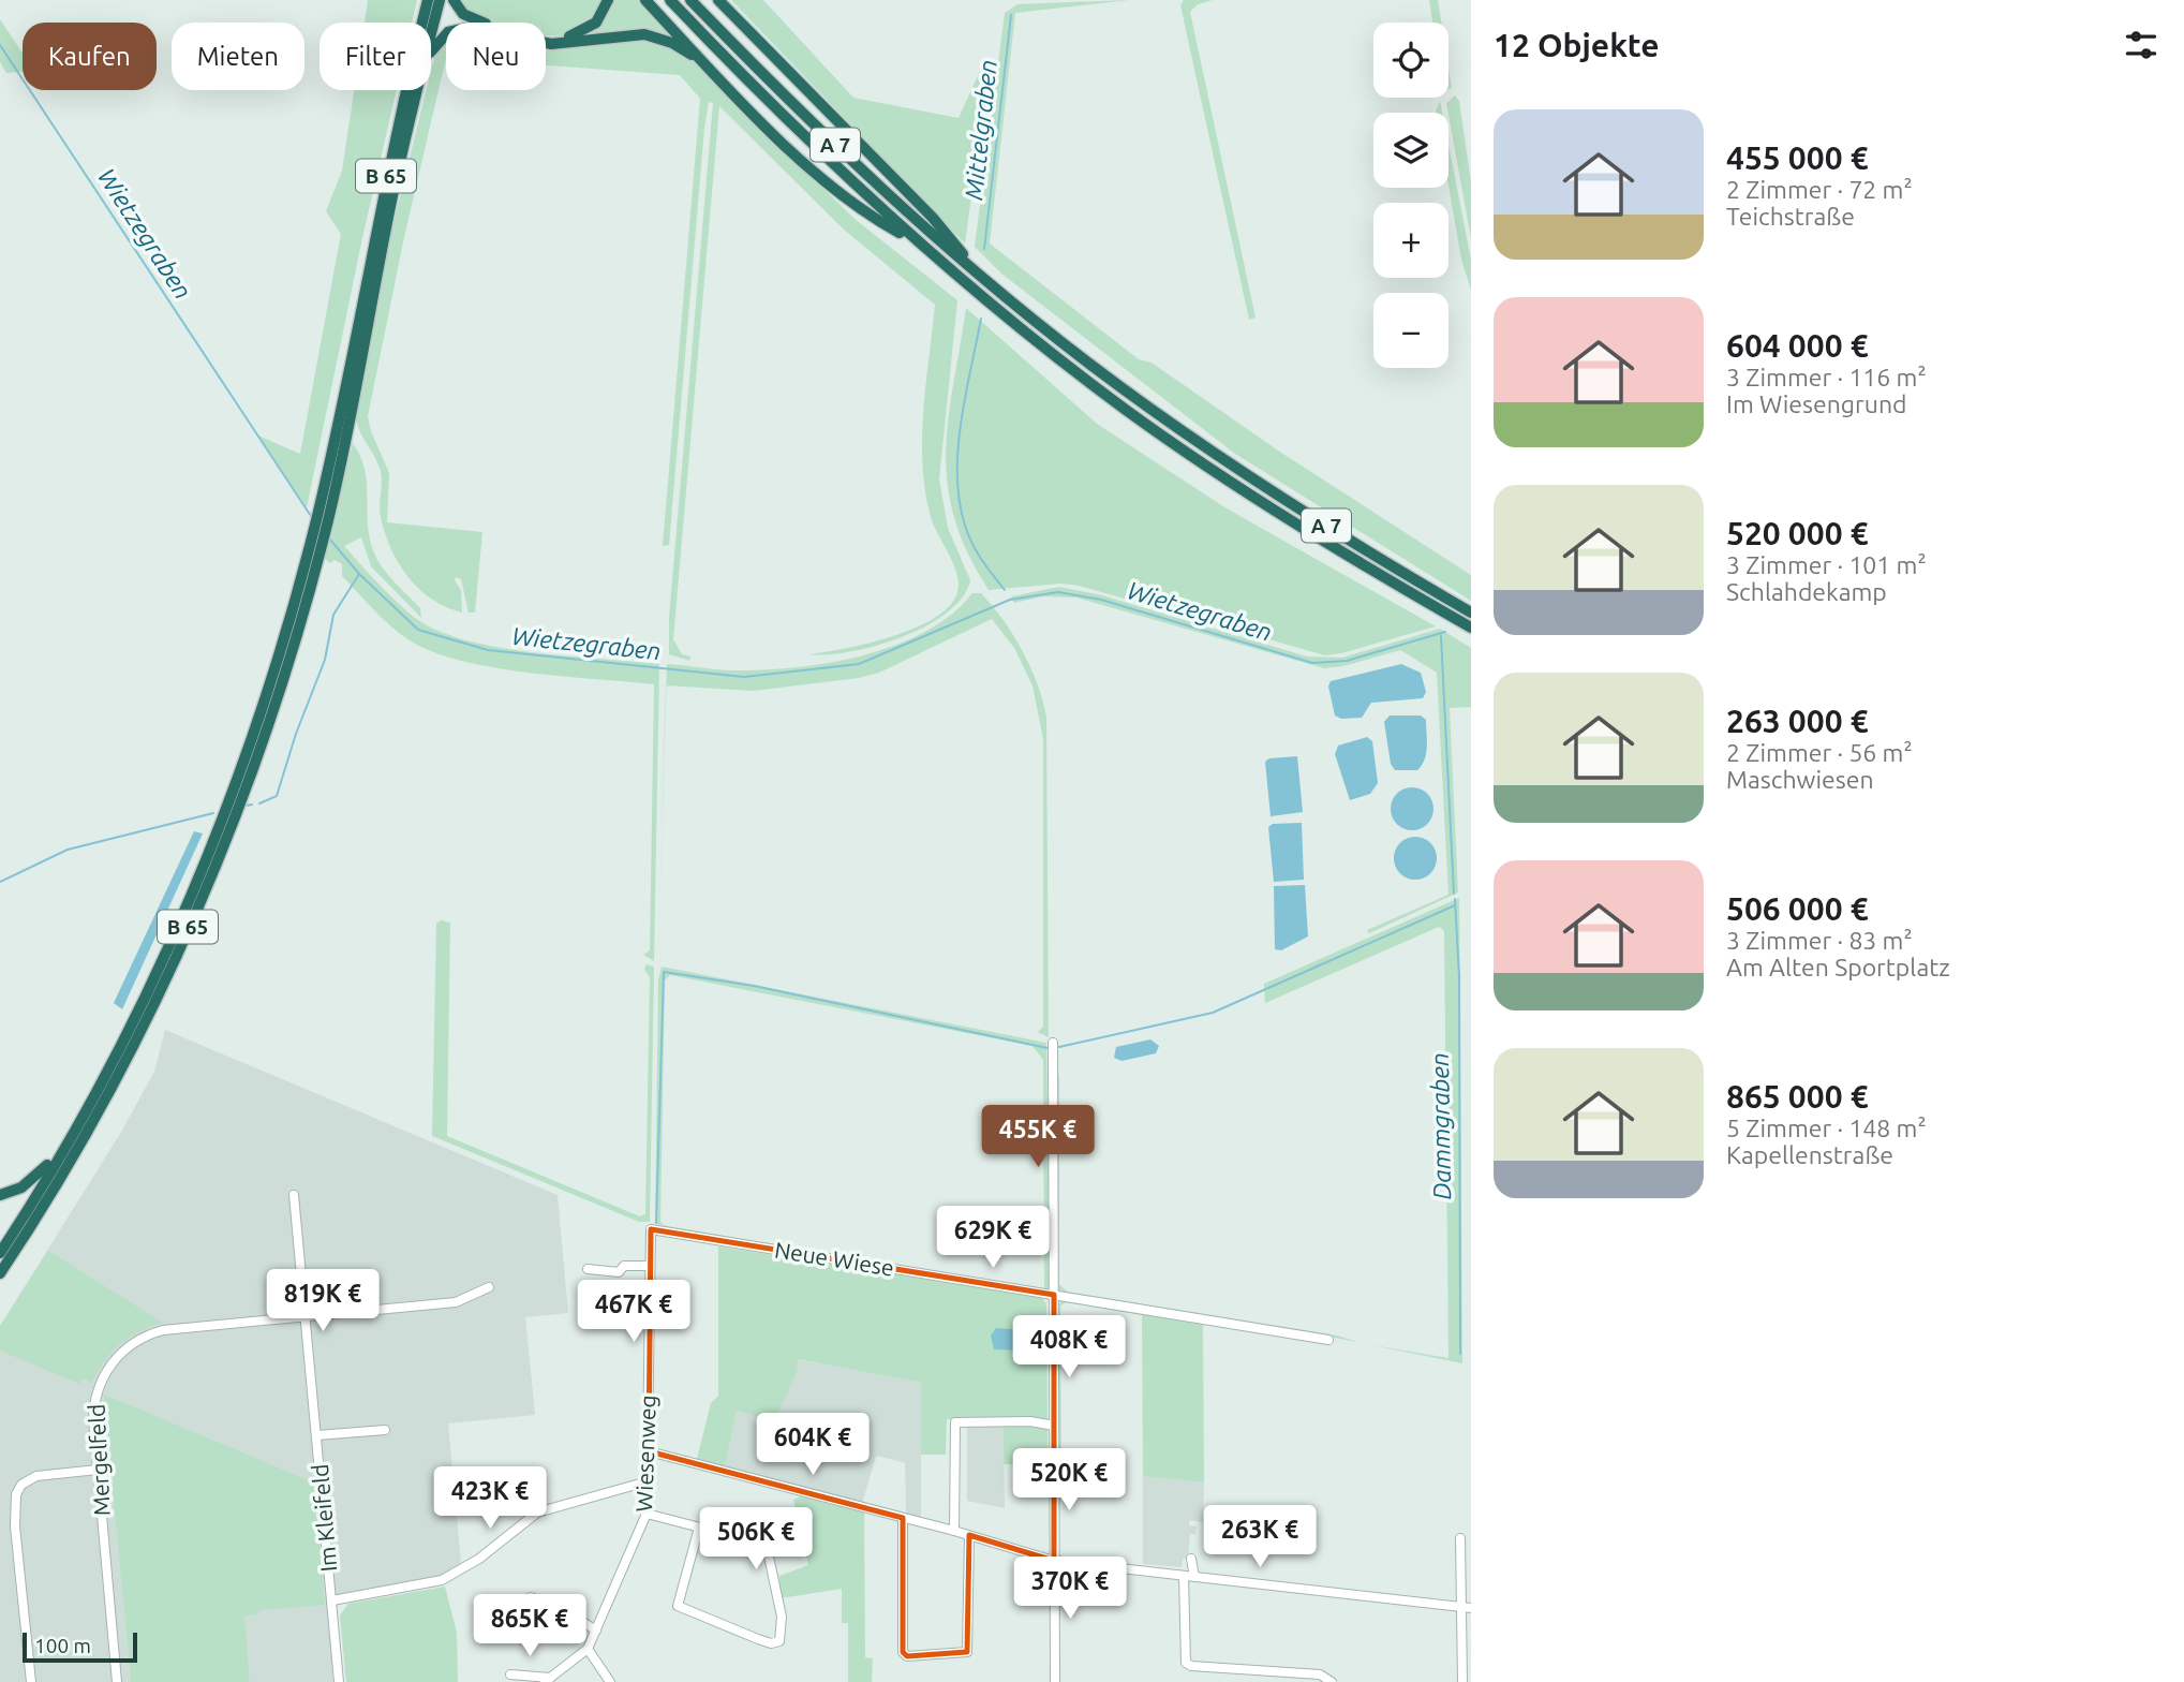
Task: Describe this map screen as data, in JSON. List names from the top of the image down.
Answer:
{
  "streets": {
    "highway": ["A 7", "B 65"],
    "street": [
      "Neue Wiese",
      "Wiesenweg",
      "Mergelfeld",
      "Im Kleifeld"
    ]
  },
  "crossings": [
    ["Neue Wiese", "Wiesenweg"],
    ["Wiesenweg", "Im Kleifeld"],
    ["Mergelfeld", "Im Kleifeld"]
  ],
  "water": ["Mittelgraben", "Wietzegraben", "Dammgraben"],
  "scale_bar": "100 m",
  "page": {
    "heading": "12 Objekte",
    "map_buttons": ["+", "−"],
    "chip": [
      "Kaufen",
      "Mieten",
      "Filter",
      "Neu"
    ],
    "list": [
      {
        "name": "455 000 €",
        "note": "2 Zimmer · 72 m² · Teichstraße"
      },
      {
        "name": "604 000 €",
        "note": "3 Zimmer · 116 m² · Im Wiesengrund"
      },
      {
        "name": "520 000 €",
        "note": "3 Zimmer · 101 m² · Schlahdekamp"
      },
      {
        "name": "263 000 €",
        "note": "2 Zimmer · 56 m² · Maschwiesen"
      },
      {
        "name": "506 000 €",
        "note": "3 Zimmer · 83 m² · Am Alten Sportplatz"
      },
      {
        "name": "865 000 €",
        "note": "5 Zimmer · 148 m² · Kapellenstraße"
      }
    ],
    "price": [
      "455K €",
      "629K €",
      "819K €",
      "467K €",
      "408K €",
      "604K €",
      "520K €",
      "423K €",
      "263K €",
      "506K €",
      "370K €",
      "865K €"
    ],
    "scale": "100 m"
  }
}
